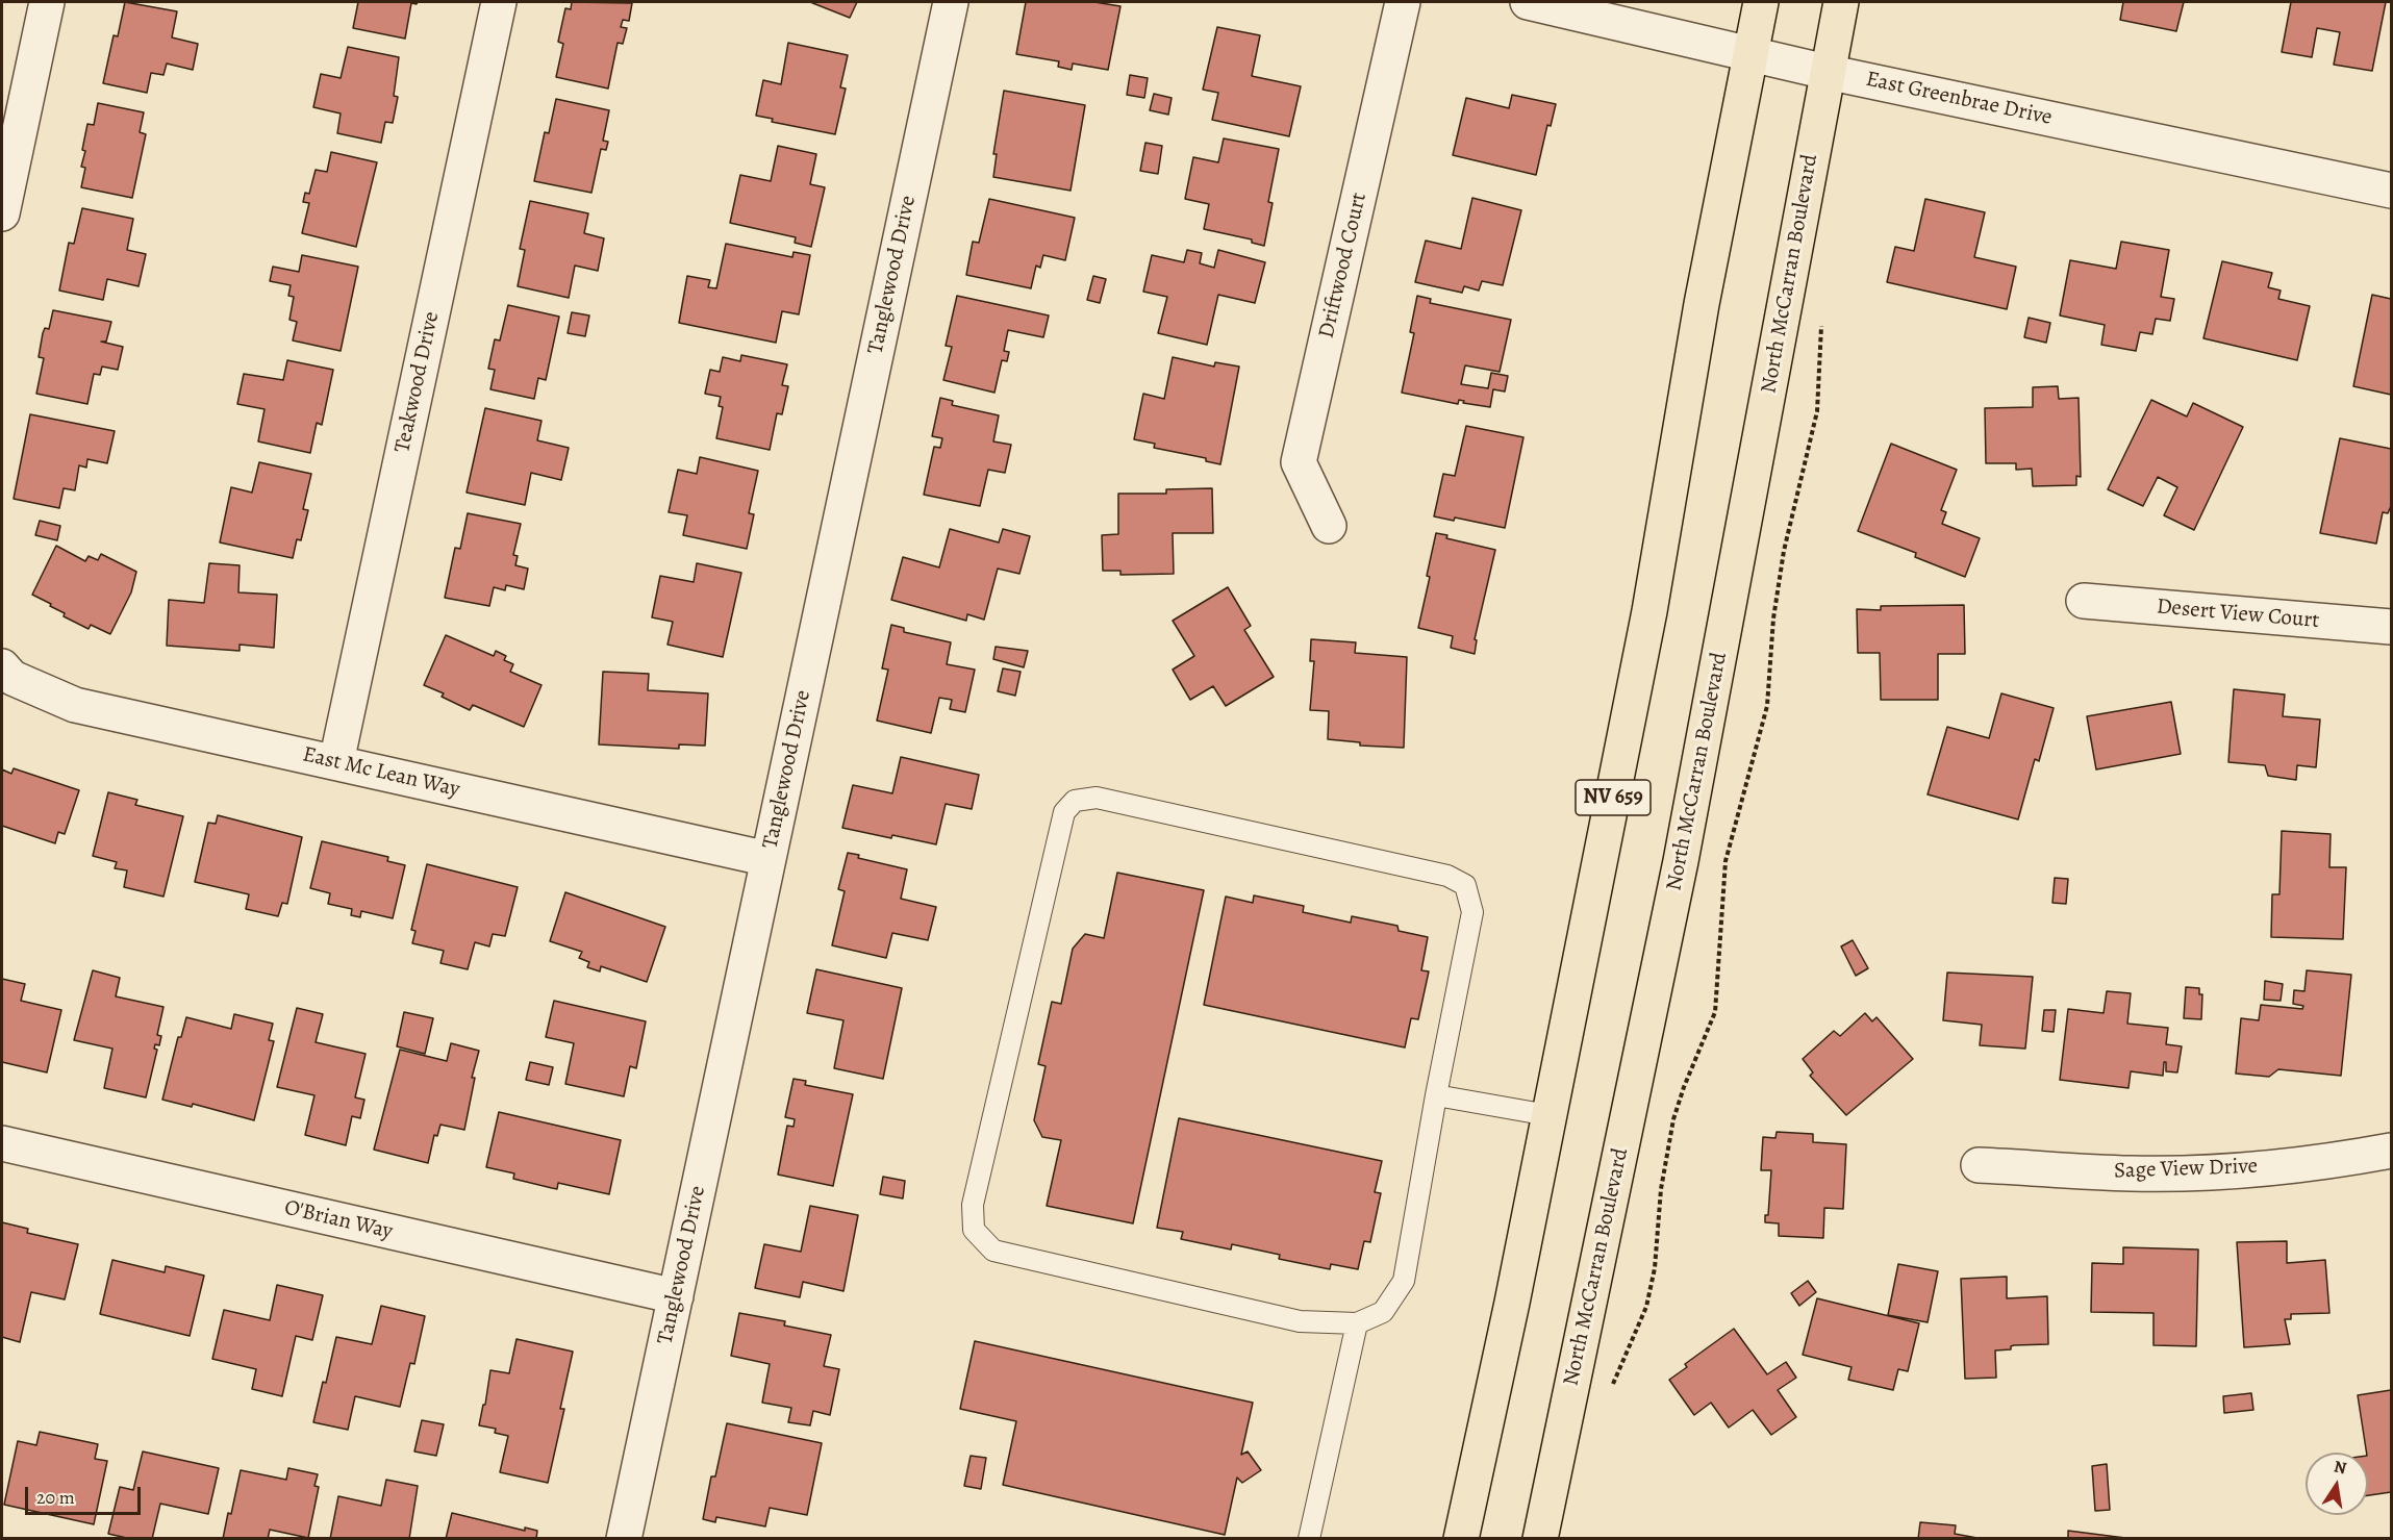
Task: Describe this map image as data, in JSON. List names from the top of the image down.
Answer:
{
  "streets": {
    "main road": ["North McCarran Boulevard", "NV 659"],
    "street": [
      "East Greenbrae Drive",
      "Driftwood Court",
      "Tanglewood Drive",
      "Teakwood Drive",
      "Desert View Court",
      "East Mc Lean Way",
      "Sage View Drive",
      "O'Brian Way"
    ]
  },
  "crossings": [
    ["East Greenbrae Drive", "North McCarran Boulevard"],
    ["East Greenbrae Drive", "NV 659"],
    ["Tanglewood Drive", "East Mc Lean Way"],
    ["Tanglewood Drive", "O'Brian Way"],
    ["Teakwood Drive", "East Mc Lean Way"]
  ],
  "scale_bar": "20 m",
  "north": "top"
}
